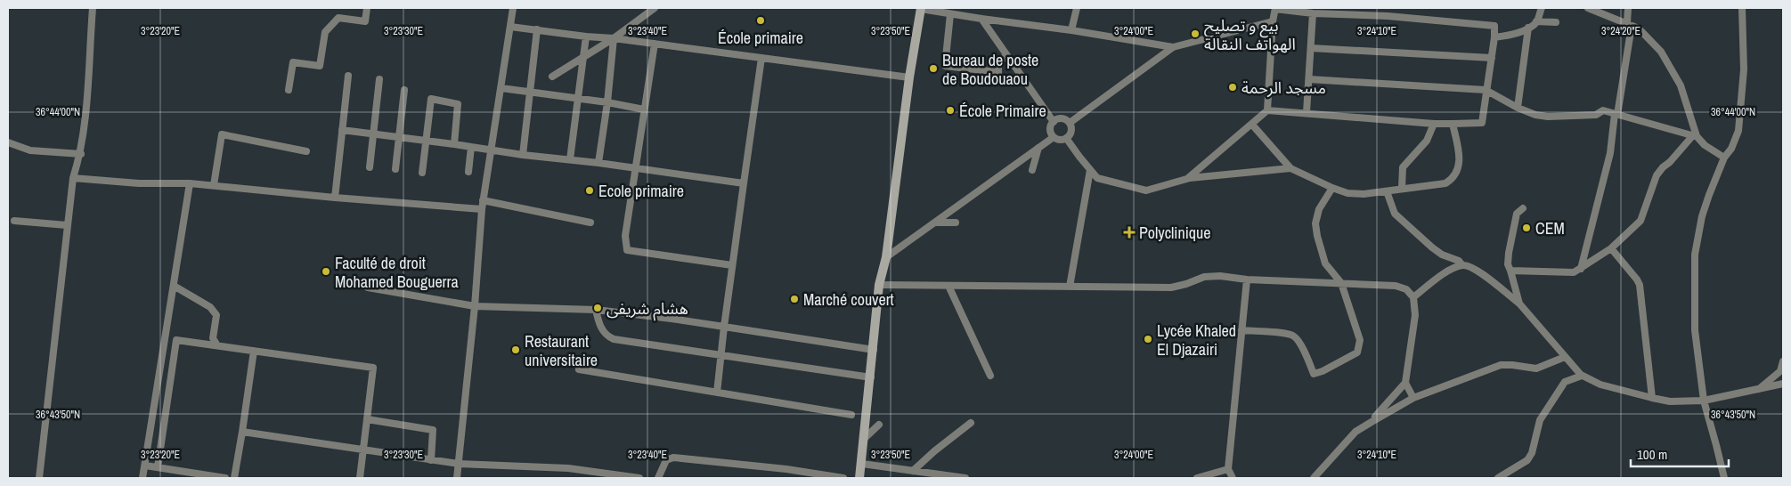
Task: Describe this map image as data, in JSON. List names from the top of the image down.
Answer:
{
  "places": {
    "other": [
      "École primaire",
      "بيع و تصليح الهواتف النقالة",
      "Bureau de poste de Boudouaou",
      "مسجد الرحمة",
      "École Primaire",
      "Ecole primaire",
      "CEM",
      "Faculté de droit Mohamed Bouguerra",
      "Marché couvert",
      "هشام شريفى",
      "Lycée Khaled El Djazairi",
      "Restaurant universitaire"
    ],
    "health": ["Polyclinique"]
  },
  "scale_bar": "100 m",
  "coordinates": [
    "3°23'20\"E",
    "3°23'30\"E",
    "3°23'40\"E",
    "3°23'50\"E",
    "3°24'00\"E",
    "3°24'10\"E",
    "3°24'20\"E",
    "36°44'00\"N",
    "36°43'50\"N"
  ]
}
